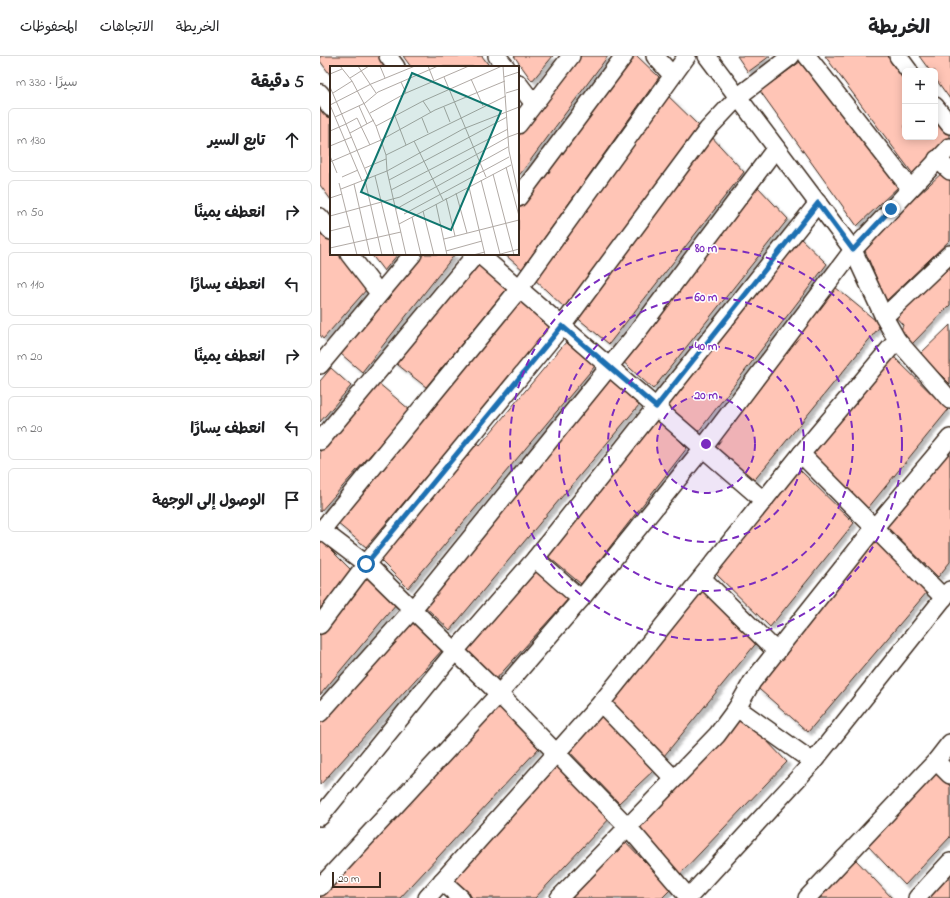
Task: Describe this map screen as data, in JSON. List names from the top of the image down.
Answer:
{
  "scale_bar": "20 m",
  "page": {
    "header": "الخريطة",
    "nav": ["الخريطة", "الاتجاهات", "المحفوظات"],
    "heading": ["5 دقيقة", "سيرًا · 330 m"],
    "map_buttons": ["+", "−"],
    "list": [
      ["تابع السير", "130 m"],
      ["انعطف يمينًا", "50 m"],
      ["انعطف يسارًا", "110 m"],
      ["انعطف يمينًا", "20 m"],
      ["انعطف يسارًا", "20 m"],
      "الوصول إلى الوجهة"
    ],
    "scale": "20 m"
  },
  "rings": [
    "80 m",
    "60 m",
    "40 m",
    "20 m"
  ]
}
